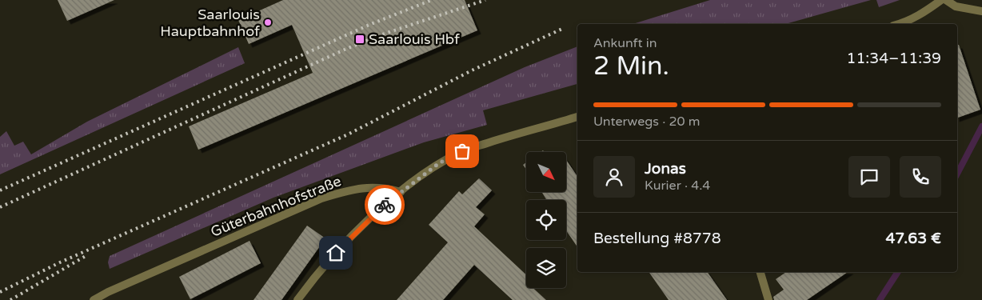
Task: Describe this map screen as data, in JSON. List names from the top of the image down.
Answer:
{
  "streets": {
    "street": ["Güterbahnhofstraße"]
  },
  "places": {
    "other": ["Saarlouis Hauptbahnhof"],
    "transit": ["Saarlouis Hbf"]
  },
  "north": "bottom right",
  "page": {
    "heading": ["2 Min.", "Ankunft in", "11:34–11:39"],
    "panel": [
      "Jonas",
      "Kurier · 4.4",
      "Bestellung #8778",
      "47.63 €"
    ],
    "bar": "Unterwegs · 20 m"
  }
}
